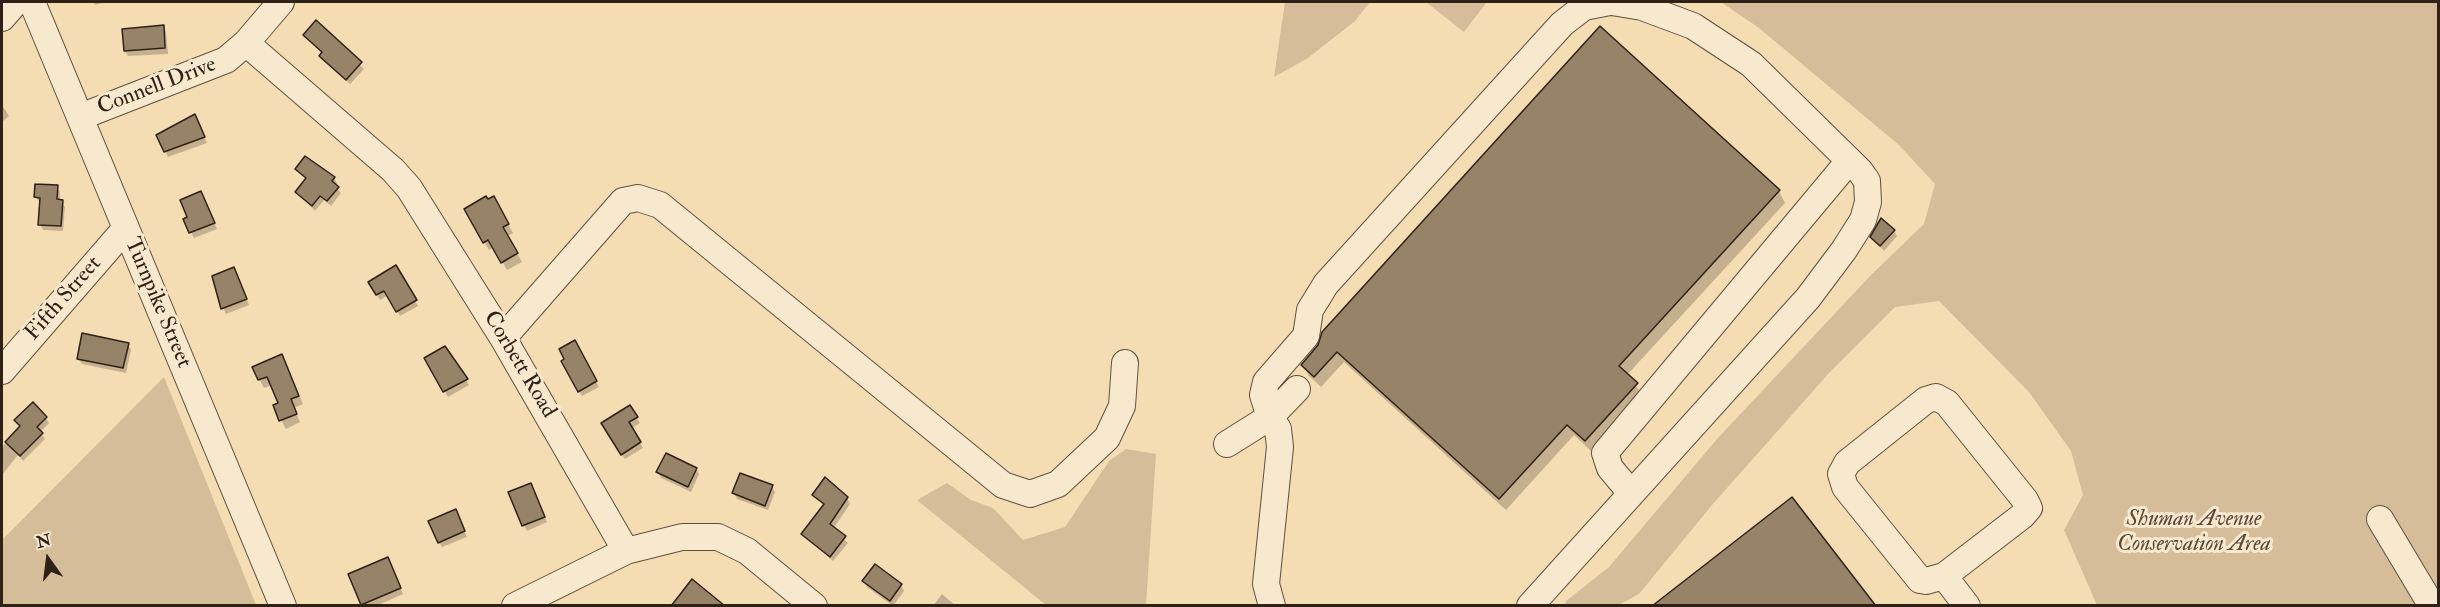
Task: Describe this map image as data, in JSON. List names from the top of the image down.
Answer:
{
  "streets": {
    "street": [
      "Connell Drive",
      "Fifth Street",
      "Turnpike Street",
      "Corbett Road"
    ]
  },
  "crossings": [
    ["Connell Drive", "Turnpike Street"],
    ["Connell Drive", "Corbett Road"],
    ["Fifth Street", "Turnpike Street"]
  ],
  "parks": ["Shuman Avenue Conservation Area"],
  "north": "top"
}
